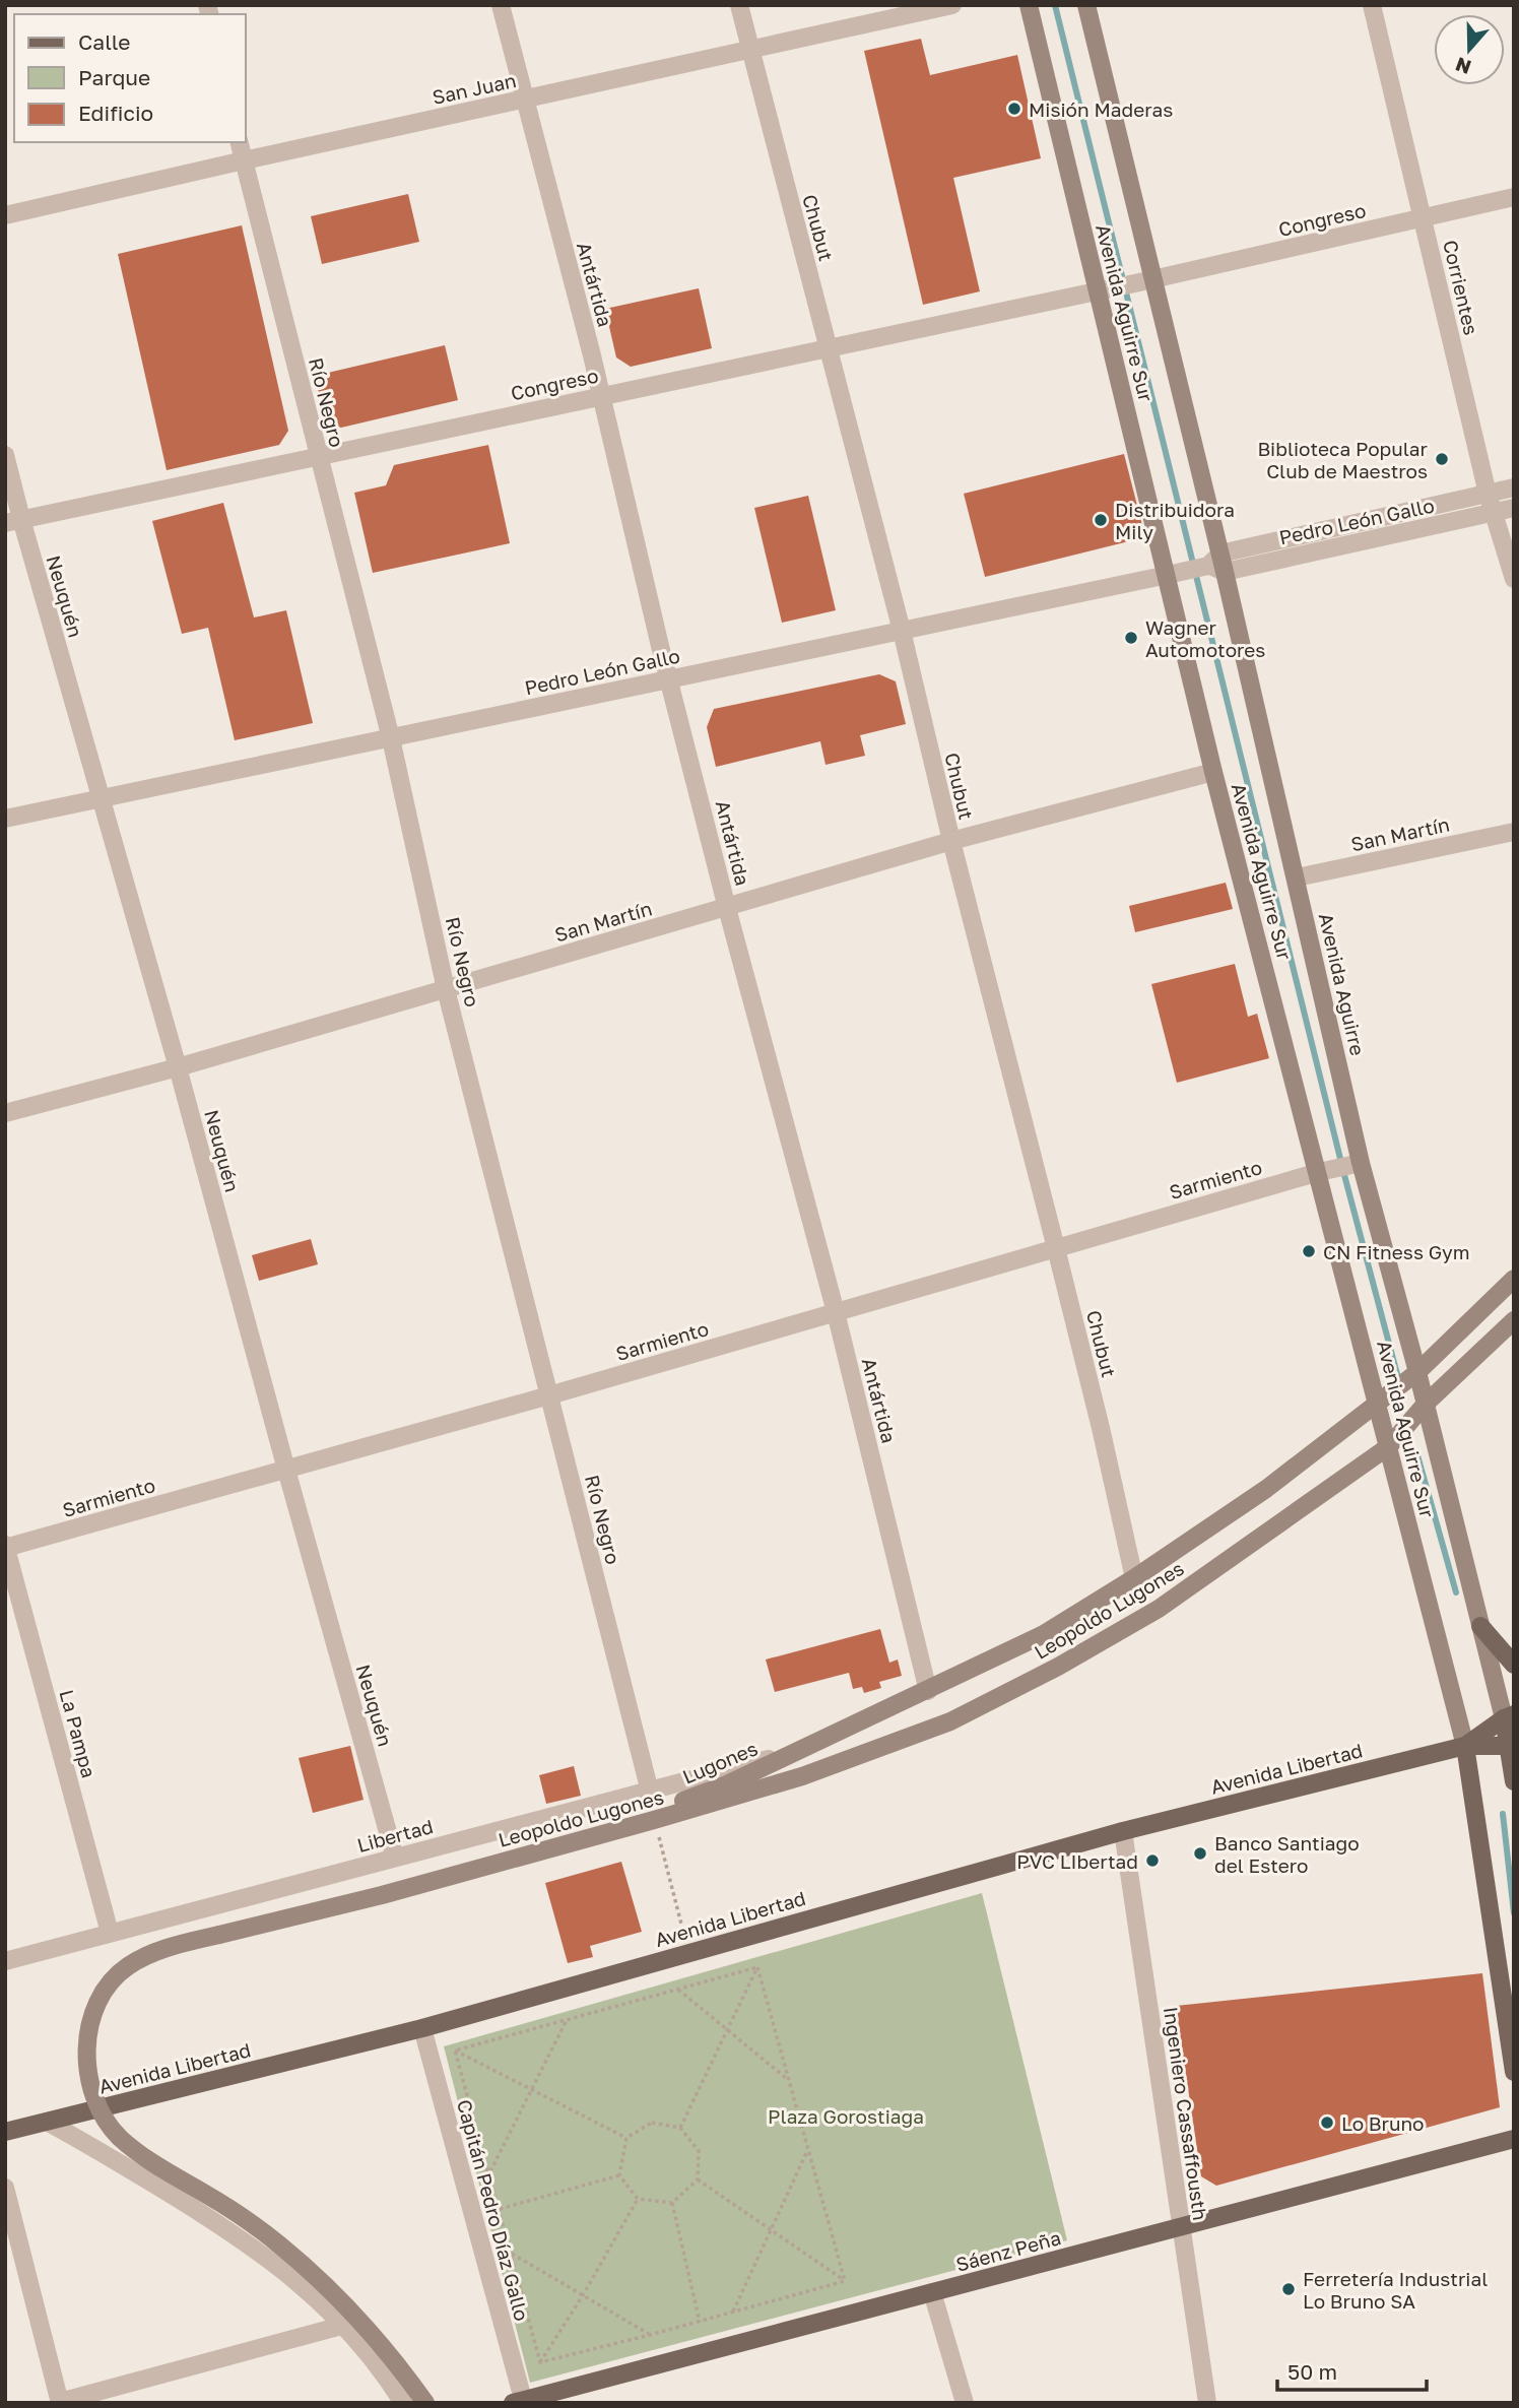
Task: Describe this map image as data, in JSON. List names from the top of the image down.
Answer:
{
  "streets": {
    "main road": [
      "Avenida Aguirre Sur",
      "Avenida Aguirre",
      "Leopoldo Lugones",
      "Lugones",
      "Avenida Libertad",
      "Sáenz Peña"
    ],
    "street": [
      "San Juan",
      "Congreso",
      "Chubut",
      "Antártida",
      "Corrientes",
      "Río Negro",
      "Pedro León Gallo",
      "Neuquén",
      "San Martín",
      "Sarmiento",
      "La Pampa",
      "Libertad",
      "Ingeniero Cassaffousth",
      "Capitán Pedro Díaz Gallo"
    ]
  },
  "crossings": [
    ["San Juan", "Chubut"],
    ["San Juan", "Antártida"],
    ["San Juan", "Río Negro"],
    ["Congreso", "Chubut"],
    ["Congreso", "Antártida"],
    ["Congreso", "Corrientes"],
    ["Congreso", "Avenida Aguirre Sur"],
    ["Congreso", "Río Negro"],
    ["Congreso", "Neuquén"],
    ["Chubut", "Pedro León Gallo"],
    ["Chubut", "San Martín"],
    ["Chubut", "Sarmiento"],
    ["Chubut", "Leopoldo Lugones"],
    ["Antártida", "Pedro León Gallo"],
    ["Antártida", "San Martín"],
    ["Antártida", "Sarmiento"],
    ["Antártida", "Leopoldo Lugones"],
    ["Corrientes", "Pedro León Gallo"],
    ["Avenida Aguirre Sur", "Pedro León Gallo"],
    ["Avenida Aguirre Sur", "San Martín"],
    ["Avenida Aguirre Sur", "Avenida Aguirre"],
    ["Avenida Aguirre Sur", "Sarmiento"],
    ["Avenida Aguirre Sur", "Leopoldo Lugones"],
    ["Avenida Aguirre Sur", "Avenida Libertad"],
    ["Río Negro", "Pedro León Gallo"],
    ["Río Negro", "San Martín"],
    ["Río Negro", "Sarmiento"],
    ["Río Negro", "Libertad"],
    ["Pedro León Gallo", "Neuquén"],
    ["Pedro León Gallo", "Avenida Aguirre"],
    ["Neuquén", "San Martín"],
    ["Neuquén", "Sarmiento"],
    ["Neuquén", "Libertad"],
    ["San Martín", "Avenida Aguirre"],
    ["Avenida Aguirre", "Sarmiento"],
    ["Avenida Aguirre", "Leopoldo Lugones"],
    ["Sarmiento", "La Pampa"],
    ["Leopoldo Lugones", "Lugones"],
    ["Leopoldo Lugones", "Libertad"],
    ["La Pampa", "Libertad"],
    ["Lugones", "Libertad"],
    ["Avenida Libertad", "Ingeniero Cassaffousth"],
    ["Avenida Libertad", "Capitán Pedro Díaz Gallo"],
    ["Ingeniero Cassaffousth", "Sáenz Peña"],
    ["Capitán Pedro Díaz Gallo", "Sáenz Peña"]
  ],
  "parks": ["Plaza Gorostiaga"],
  "places": [
    "Misión Maderas",
    "Biblioteca Popular Club de Maestros",
    "Distribuidora Mily",
    "Wagner Automotores",
    "CN Fitness Gym",
    "Banco Santiago del Estero",
    "PVC LIbertad",
    "Lo Bruno",
    "Ferretería Industrial Lo Bruno SA"
  ],
  "legend": ["Calle", "Parque", "Edificio"],
  "scale_bar": "50 m",
  "north": "bottom"
}
